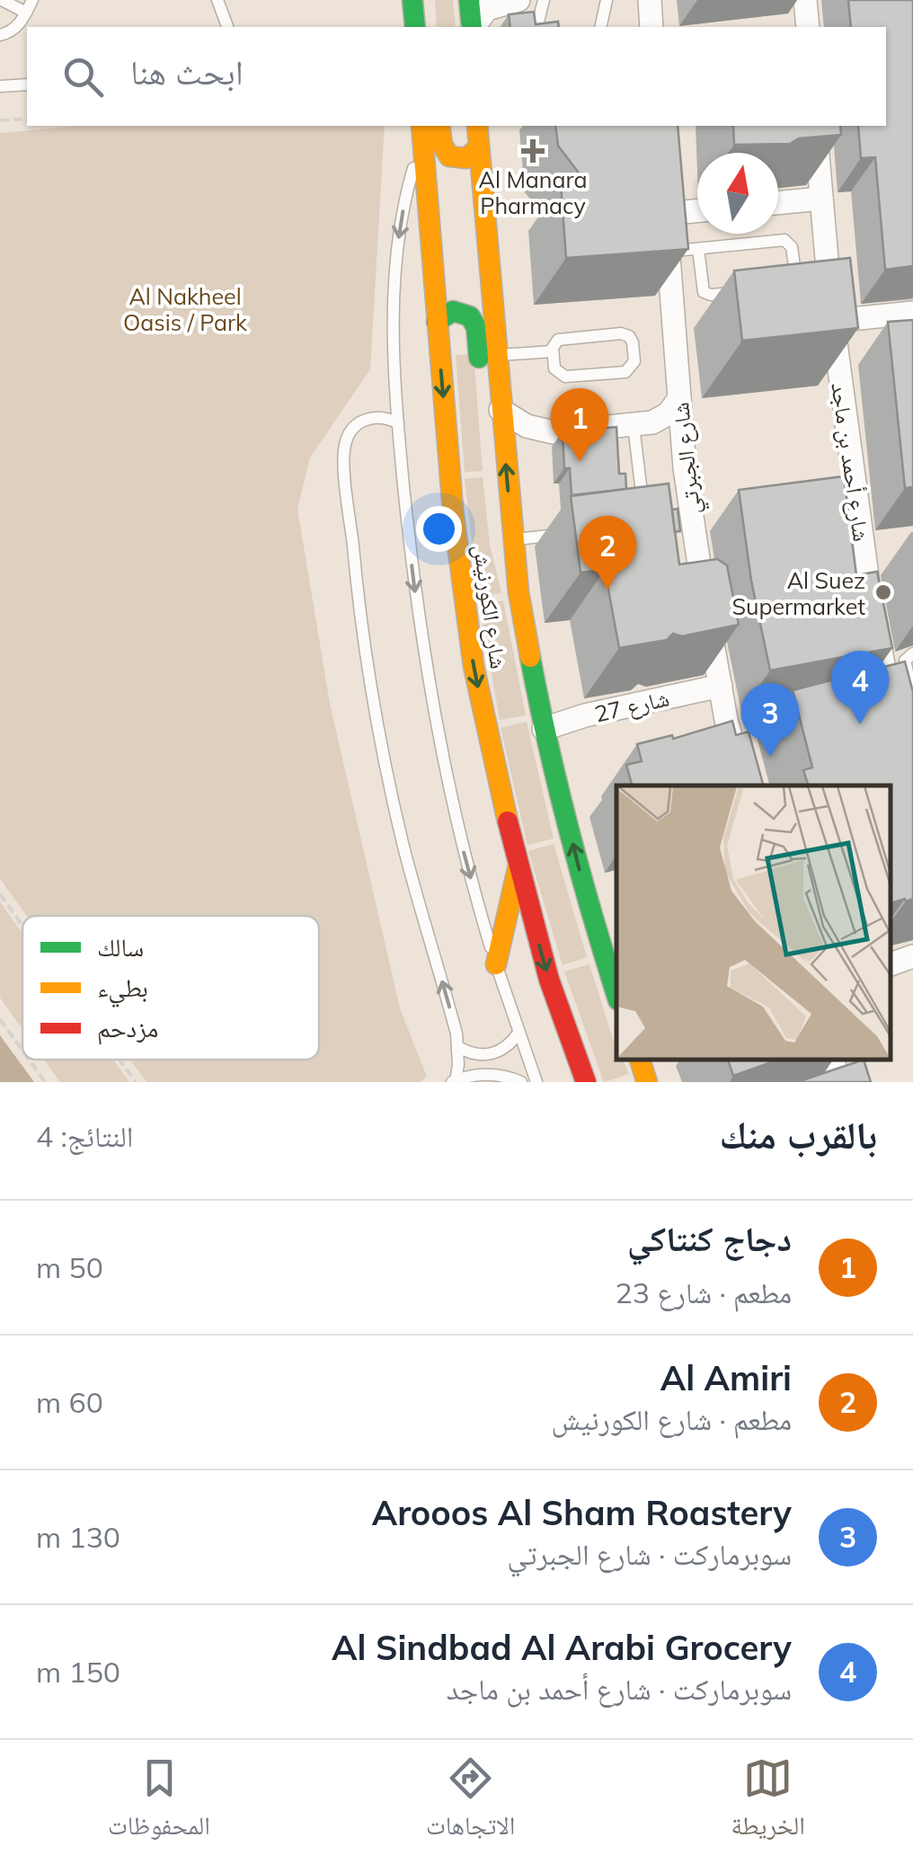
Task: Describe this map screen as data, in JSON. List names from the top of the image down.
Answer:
{
  "streets": {
    "main road": ["شارع الكورنيش"],
    "street": ["شارع الجبرتي", "شارع أحمد بن ماجد", "شارع 27"]
  },
  "crossings": [
    ["شارع الجبرتي", "شارع 27"],
    ["شارع الكورنيش", "شارع 27"]
  ],
  "parks": ["Al Nakheel Oasis / Park"],
  "places": {
    "health": ["Al Manara Pharmacy"],
    "other": ["Al Suez Supermarket"]
  },
  "legend": ["سالك", "بطيء", "مزدحم"],
  "north": "top",
  "page": {
    "search": "ابحث هنا",
    "pins": [
      "1",
      "2",
      "4",
      "3"
    ],
    "heading": ["بالقرب منك", "النتائج: 4"],
    "list": [
      {
        "mark": "1",
        "name": "دجاج كنتاكي",
        "note": "مطعم · شارع 23",
        "value": "50 m"
      },
      {
        "mark": "2",
        "name": "Al Amiri",
        "note": "مطعم · شارع الكورنيش",
        "value": "60 m"
      },
      {
        "mark": "3",
        "name": "Arooos Al Sham Roastery",
        "note": "سوبرماركت · شارع الجبرتي",
        "value": "130 m"
      },
      {
        "mark": "4",
        "name": "Al Sindbad Al Arabi Grocery",
        "note": "سوبرماركت · شارع أحمد بن ماجد",
        "value": "150 m"
      }
    ],
    "nav": ["الخريطة", "الاتجاهات", "المحفوظات"]
  }
}
